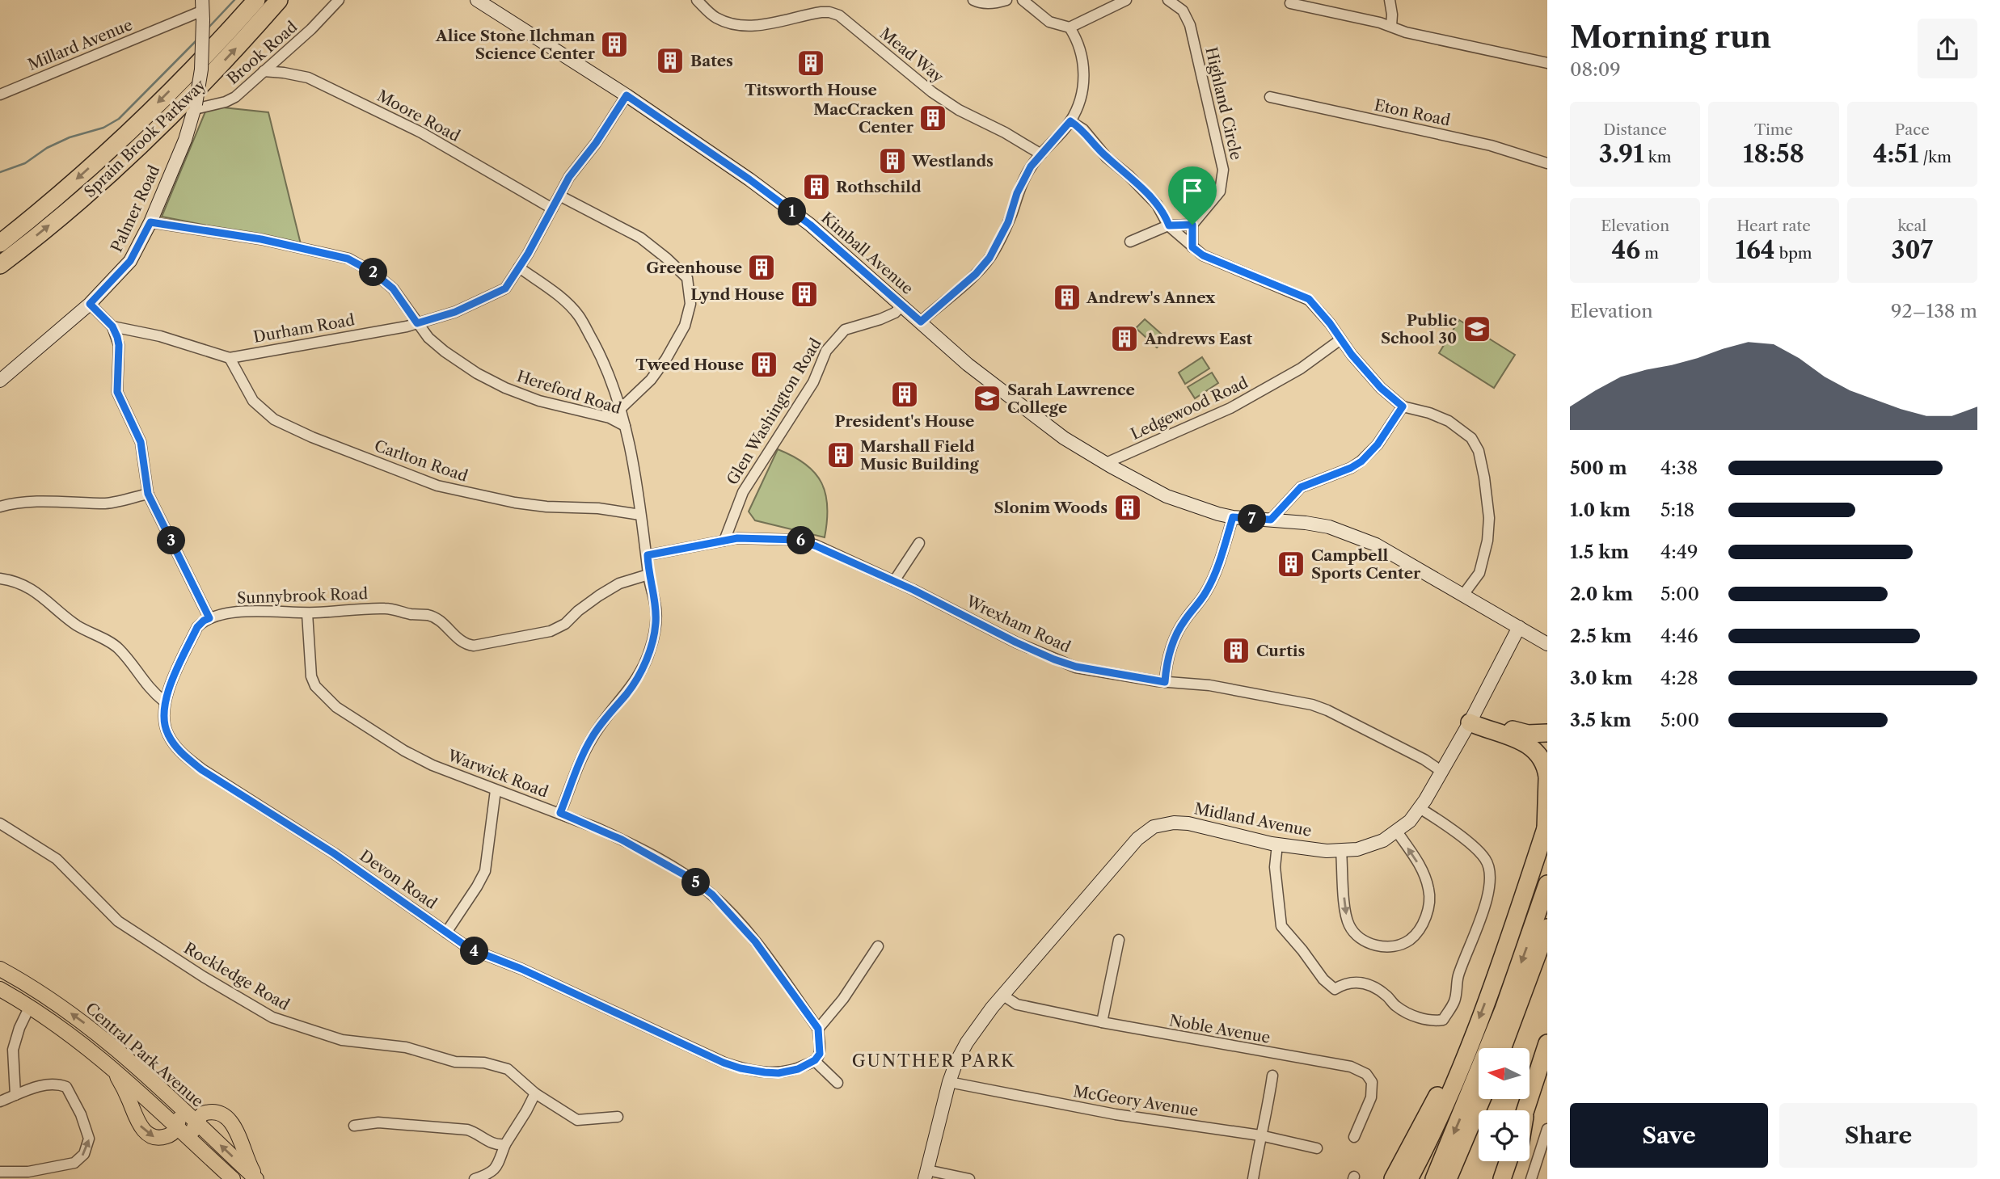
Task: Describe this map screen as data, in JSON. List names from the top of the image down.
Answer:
{
  "streets": {
    "highway": ["Sprain Brook Parkway"],
    "main road": ["Central Park Avenue"],
    "street": [
      "Millard Avenue",
      "Brook Road",
      "Mead Way",
      "Highland Circle",
      "Eton Road",
      "Moore Road",
      "Palmer Road",
      "Kimball Avenue",
      "Durham Road",
      "Hereford Road",
      "Ledgewood Road",
      "Glen Washington Road",
      "Carlton Road",
      "Sunnybrook Road",
      "Wrexham Road",
      "Warwick Road",
      "Midland Avenue",
      "Devon Road",
      "Rockledge Road",
      "Noble Avenue",
      "McGeory Avenue"
    ]
  },
  "crossings": [
    ["Millard Avenue", "Palmer Road"],
    ["Brook Road", "Moore Road"],
    ["Brook Road", "Palmer Road"],
    ["Moore Road", "Durham Road"],
    ["Palmer Road", "Hereford Road"],
    ["Kimball Avenue", "Durham Road"],
    ["Kimball Avenue", "Ledgewood Road"],
    ["Kimball Avenue", "Glen Washington Road"],
    ["Kimball Avenue", "Midland Avenue"],
    ["Durham Road", "Hereford Road"],
    ["Durham Road", "Carlton Road"],
    ["Glen Washington Road", "Wrexham Road"],
    ["Sunnybrook Road", "Warwick Road"],
    ["Sunnybrook Road", "Devon Road"],
    ["Wrexham Road", "Midland Avenue"],
    ["Midland Avenue", "Noble Avenue"],
    ["Midland Avenue", "McGeory Avenue"]
  ],
  "districts": ["GUNTHER PARK"],
  "places": {
    "building": [
      "Alice Stone Ilchman Science Center",
      "Bates",
      "Titsworth House",
      "MacCracken Center",
      "Westlands",
      "Rothschild",
      "Greenhouse",
      "Lynd House",
      "Andrew's Annex",
      "Andrews East",
      "Tweed House",
      "President's House",
      "Marshall Field Music Building",
      "Slonim Woods",
      "Campbell Sports Center",
      "Curtis"
    ],
    "school or university": ["Public School 30", "Sarah Lawrence College"]
  },
  "north": "left",
  "page": {
    "heading": ["Morning run", "08:09"],
    "stats": [
      ["Distance", "3.91 km"],
      ["Time", "18:58"],
      ["Pace", "4:51 /km"],
      ["Elevation", "46 m"],
      ["Heart rate", "164 bpm"],
      ["kcal", "307"]
    ],
    "pins": [
      "1",
      "2",
      "7",
      "3",
      "6",
      "5",
      "4"
    ],
    "chart": ["Elevation", "92–138 m"],
    "list": [
      {
        "name": "500 m",
        "note": "4:38"
      },
      {
        "name": "1.0 km",
        "note": "5:18"
      },
      {
        "name": "1.5 km",
        "note": "4:49"
      },
      {
        "name": "2.0 km",
        "note": "5:00"
      },
      {
        "name": "2.5 km",
        "note": "4:46"
      },
      {
        "name": "3.0 km",
        "note": "4:28"
      },
      {
        "name": "3.5 km",
        "note": "5:00"
      }
    ],
    "buttons": ["Save", "Share"]
  }
}
